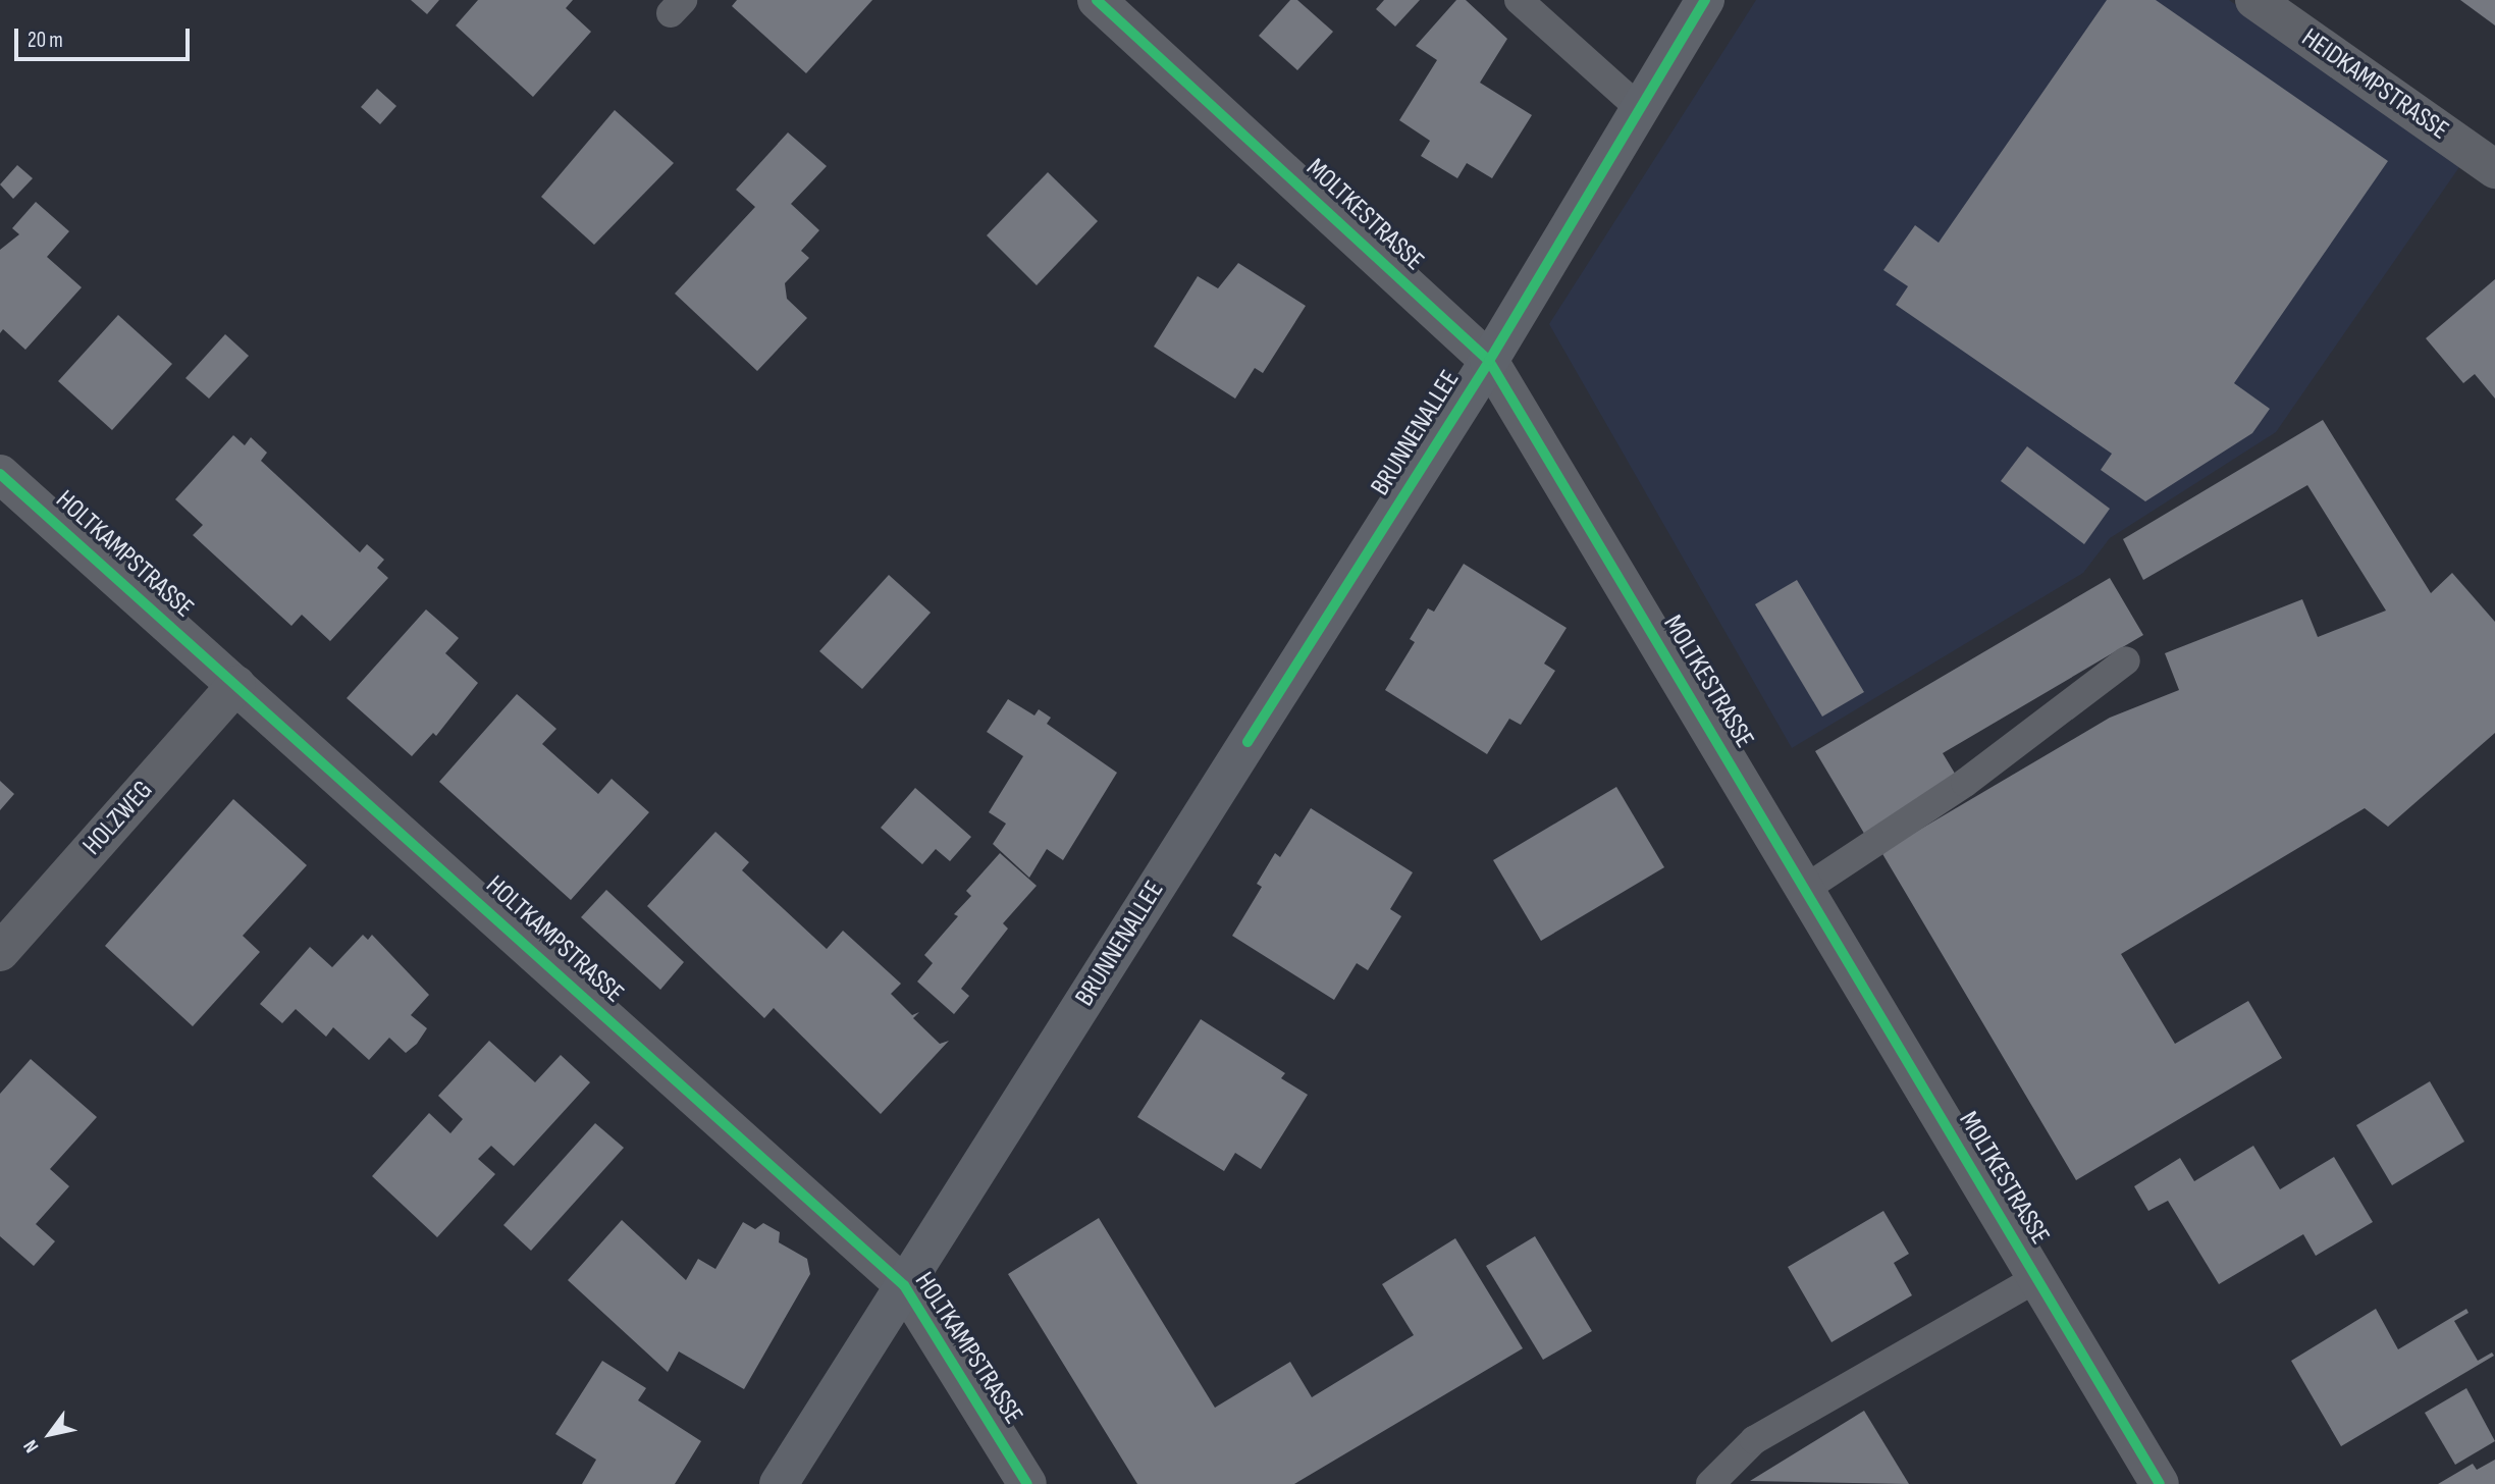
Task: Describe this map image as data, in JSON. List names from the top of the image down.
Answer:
{
  "streets": {
    "street": [
      "HEIDKAMPSTRASSE",
      "MOLTKESTRASSE",
      "BRUNNENALLEE",
      "HOLTKAMPSTRASSE",
      "HOLZWEG"
    ]
  },
  "crossings": [
    ["MOLTKESTRASSE", "BRUNNENALLEE"],
    ["BRUNNENALLEE", "HOLTKAMPSTRASSE"],
    ["HOLTKAMPSTRASSE", "HOLZWEG"]
  ],
  "scale_bar": "20 m",
  "north": "bottom left"
}
